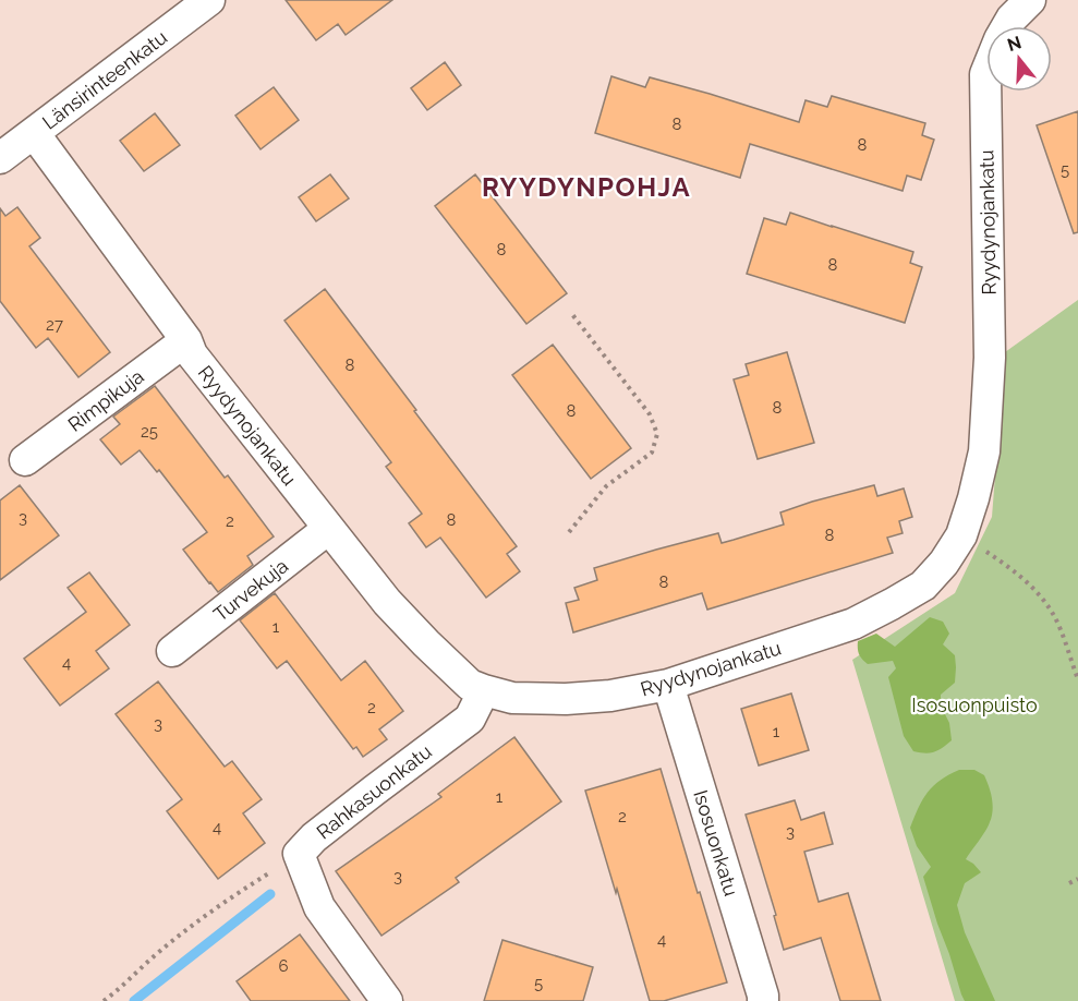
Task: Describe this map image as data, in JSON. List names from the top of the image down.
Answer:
{
  "streets": {
    "street": [
      "Länsirinteenkatu",
      "Ryydynojankatu",
      "Rimpikuja",
      "Turvekuja",
      "Rahkasuonkatu",
      "Isosuonkatu"
    ]
  },
  "crossings": [
    ["Länsirinteenkatu", "Ryydynojankatu"],
    ["Ryydynojankatu", "Rimpikuja"],
    ["Ryydynojankatu", "Turvekuja"],
    ["Ryydynojankatu", "Rahkasuonkatu"],
    ["Ryydynojankatu", "Isosuonkatu"]
  ],
  "districts": ["RYYDYNPOHJA"],
  "parks": ["Isosuonpuisto"],
  "house_numbers": [
    "8",
    "8",
    "5",
    "8",
    "8",
    "27",
    "8",
    "8",
    "8",
    "25",
    "3",
    "8",
    "2",
    "8",
    "8",
    "1",
    "4",
    "2",
    "3",
    "1",
    "1",
    "2",
    "4",
    "3",
    "3",
    "4",
    "6",
    "5"
  ],
  "north": "top"
}
